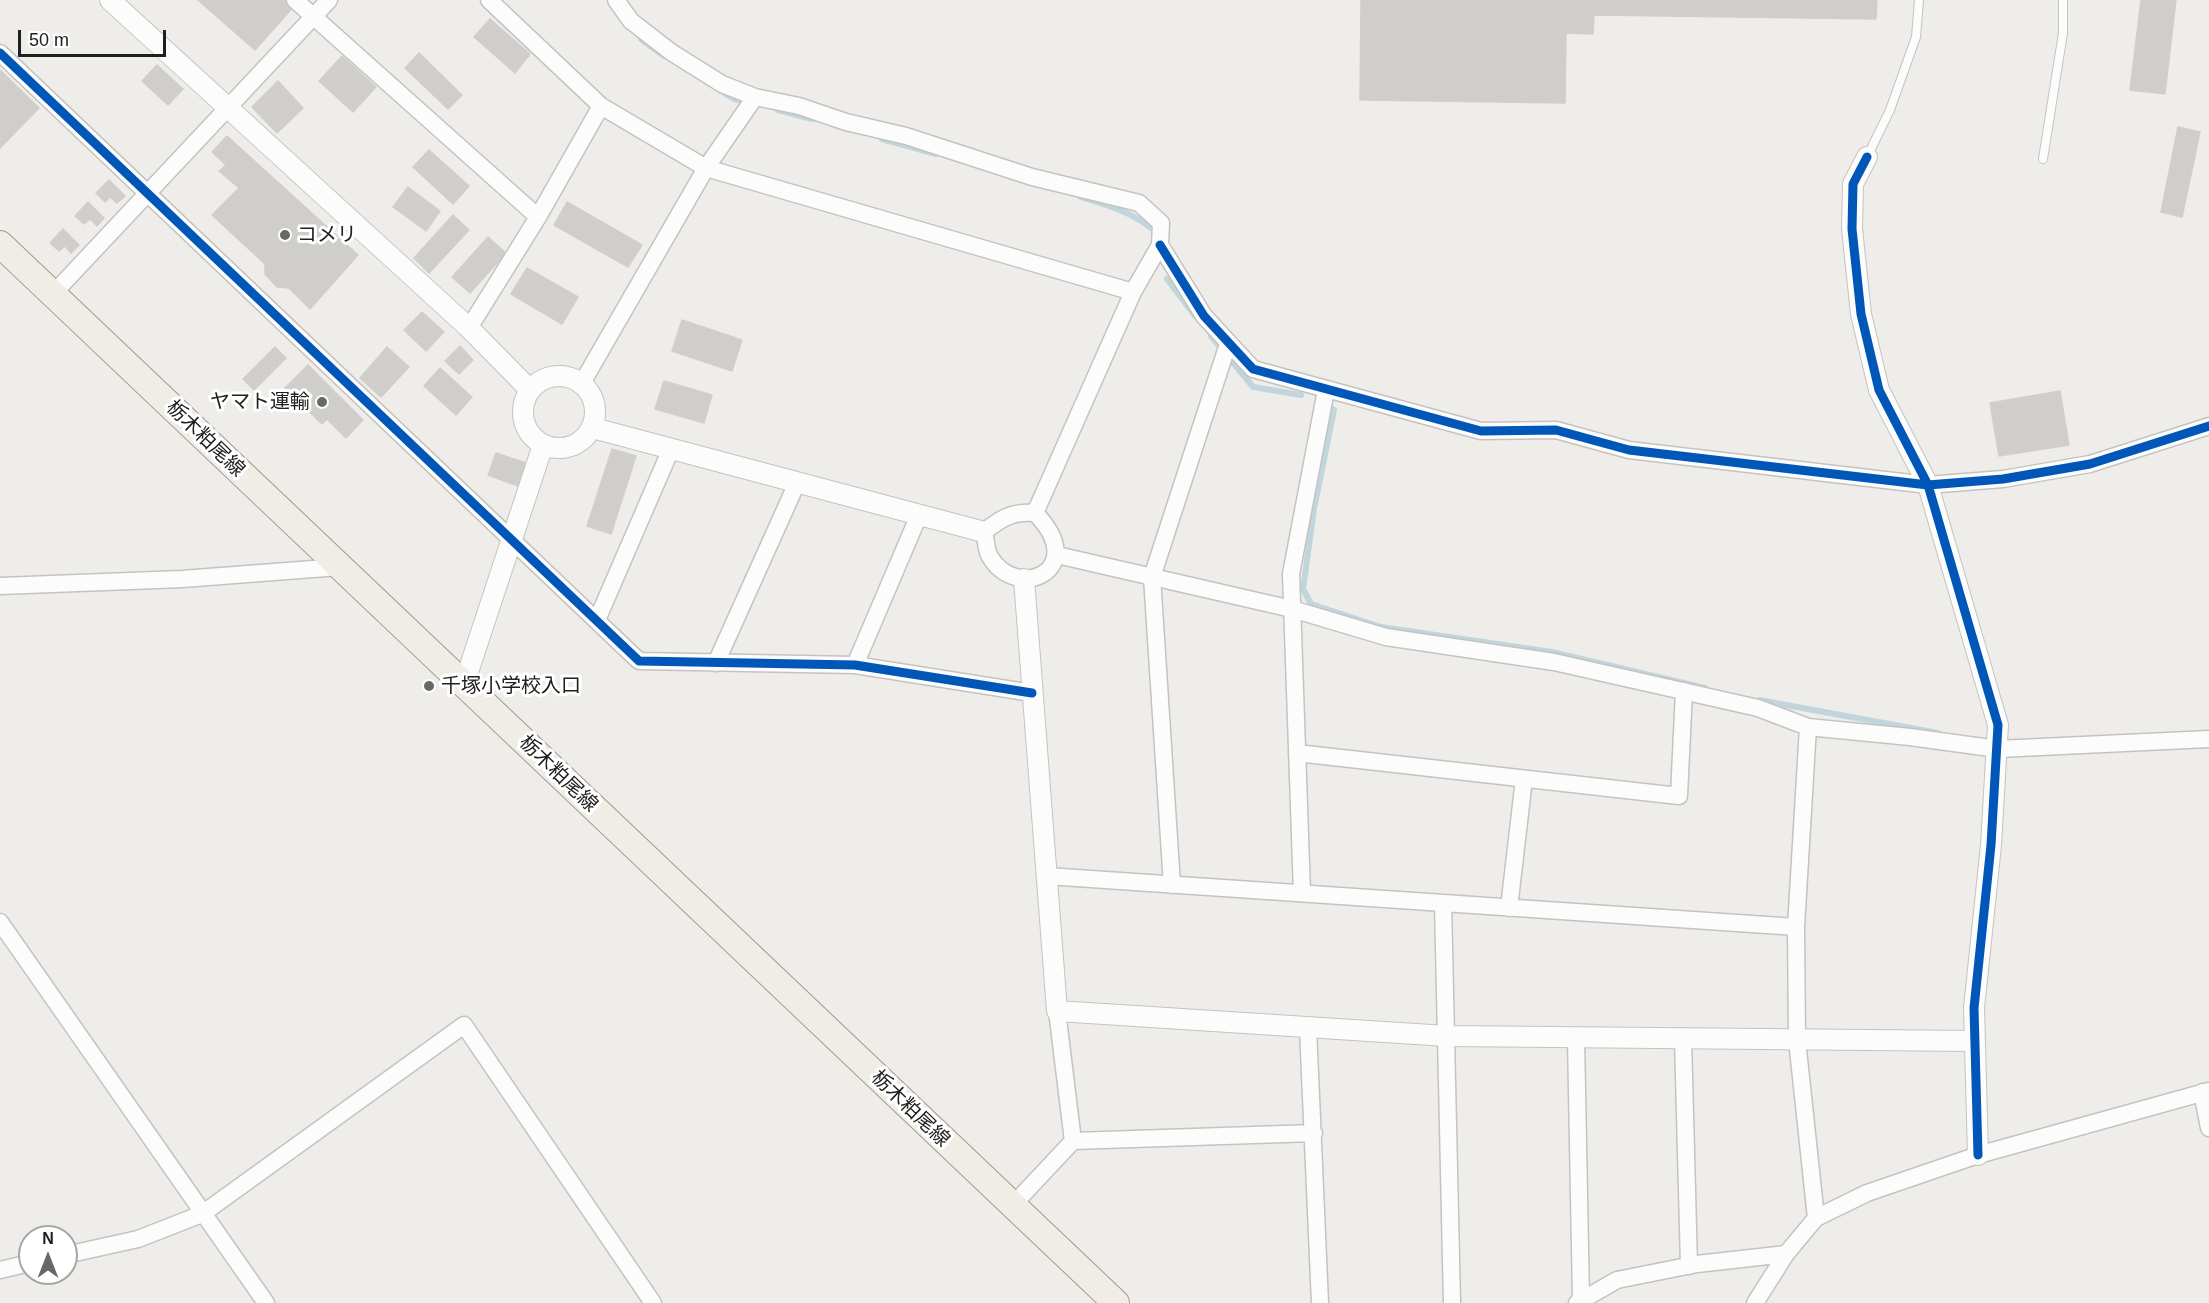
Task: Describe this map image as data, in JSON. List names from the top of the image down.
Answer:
{
  "streets": {
    "main road": ["栃木粕尾線"]
  },
  "places": ["コメリ", "ヤマト運輸", "千塚小学校入口"],
  "scale_bar": "50 m",
  "north": "top"
}
